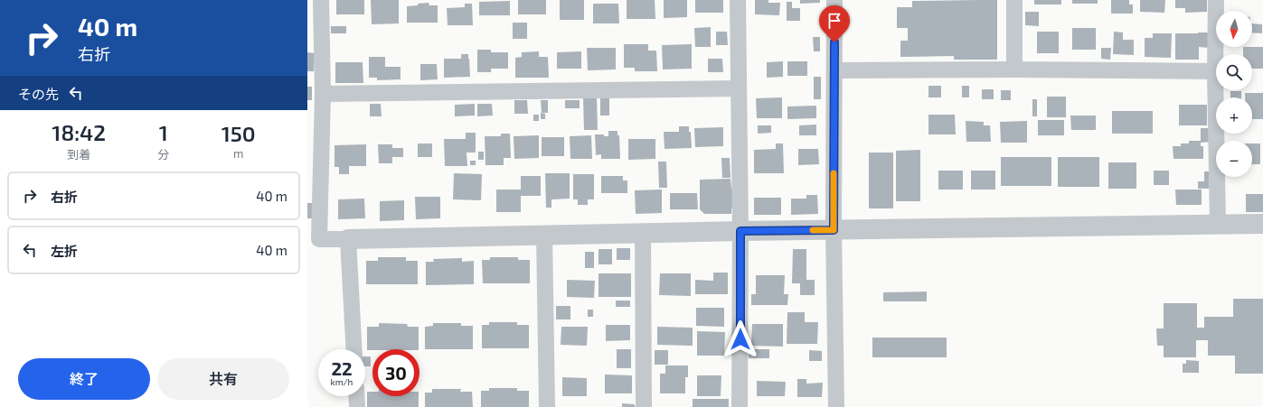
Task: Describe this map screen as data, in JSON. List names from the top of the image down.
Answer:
{
  "north": "bottom",
  "page": {
    "turn": ["40 m", "右折"],
    "map_buttons": ["+", "−"],
    "then": "その先",
    "eta": [
      "18:42",
      "到着",
      "1",
      "分",
      "150",
      "m"
    ],
    "list": [
      {
        "name": "右折",
        "value": "40 m"
      },
      {
        "name": "左折",
        "value": "40 m"
      }
    ],
    "speed": "22 km/h",
    "limit": "30",
    "buttons": ["終了", "共有"]
  }
}
